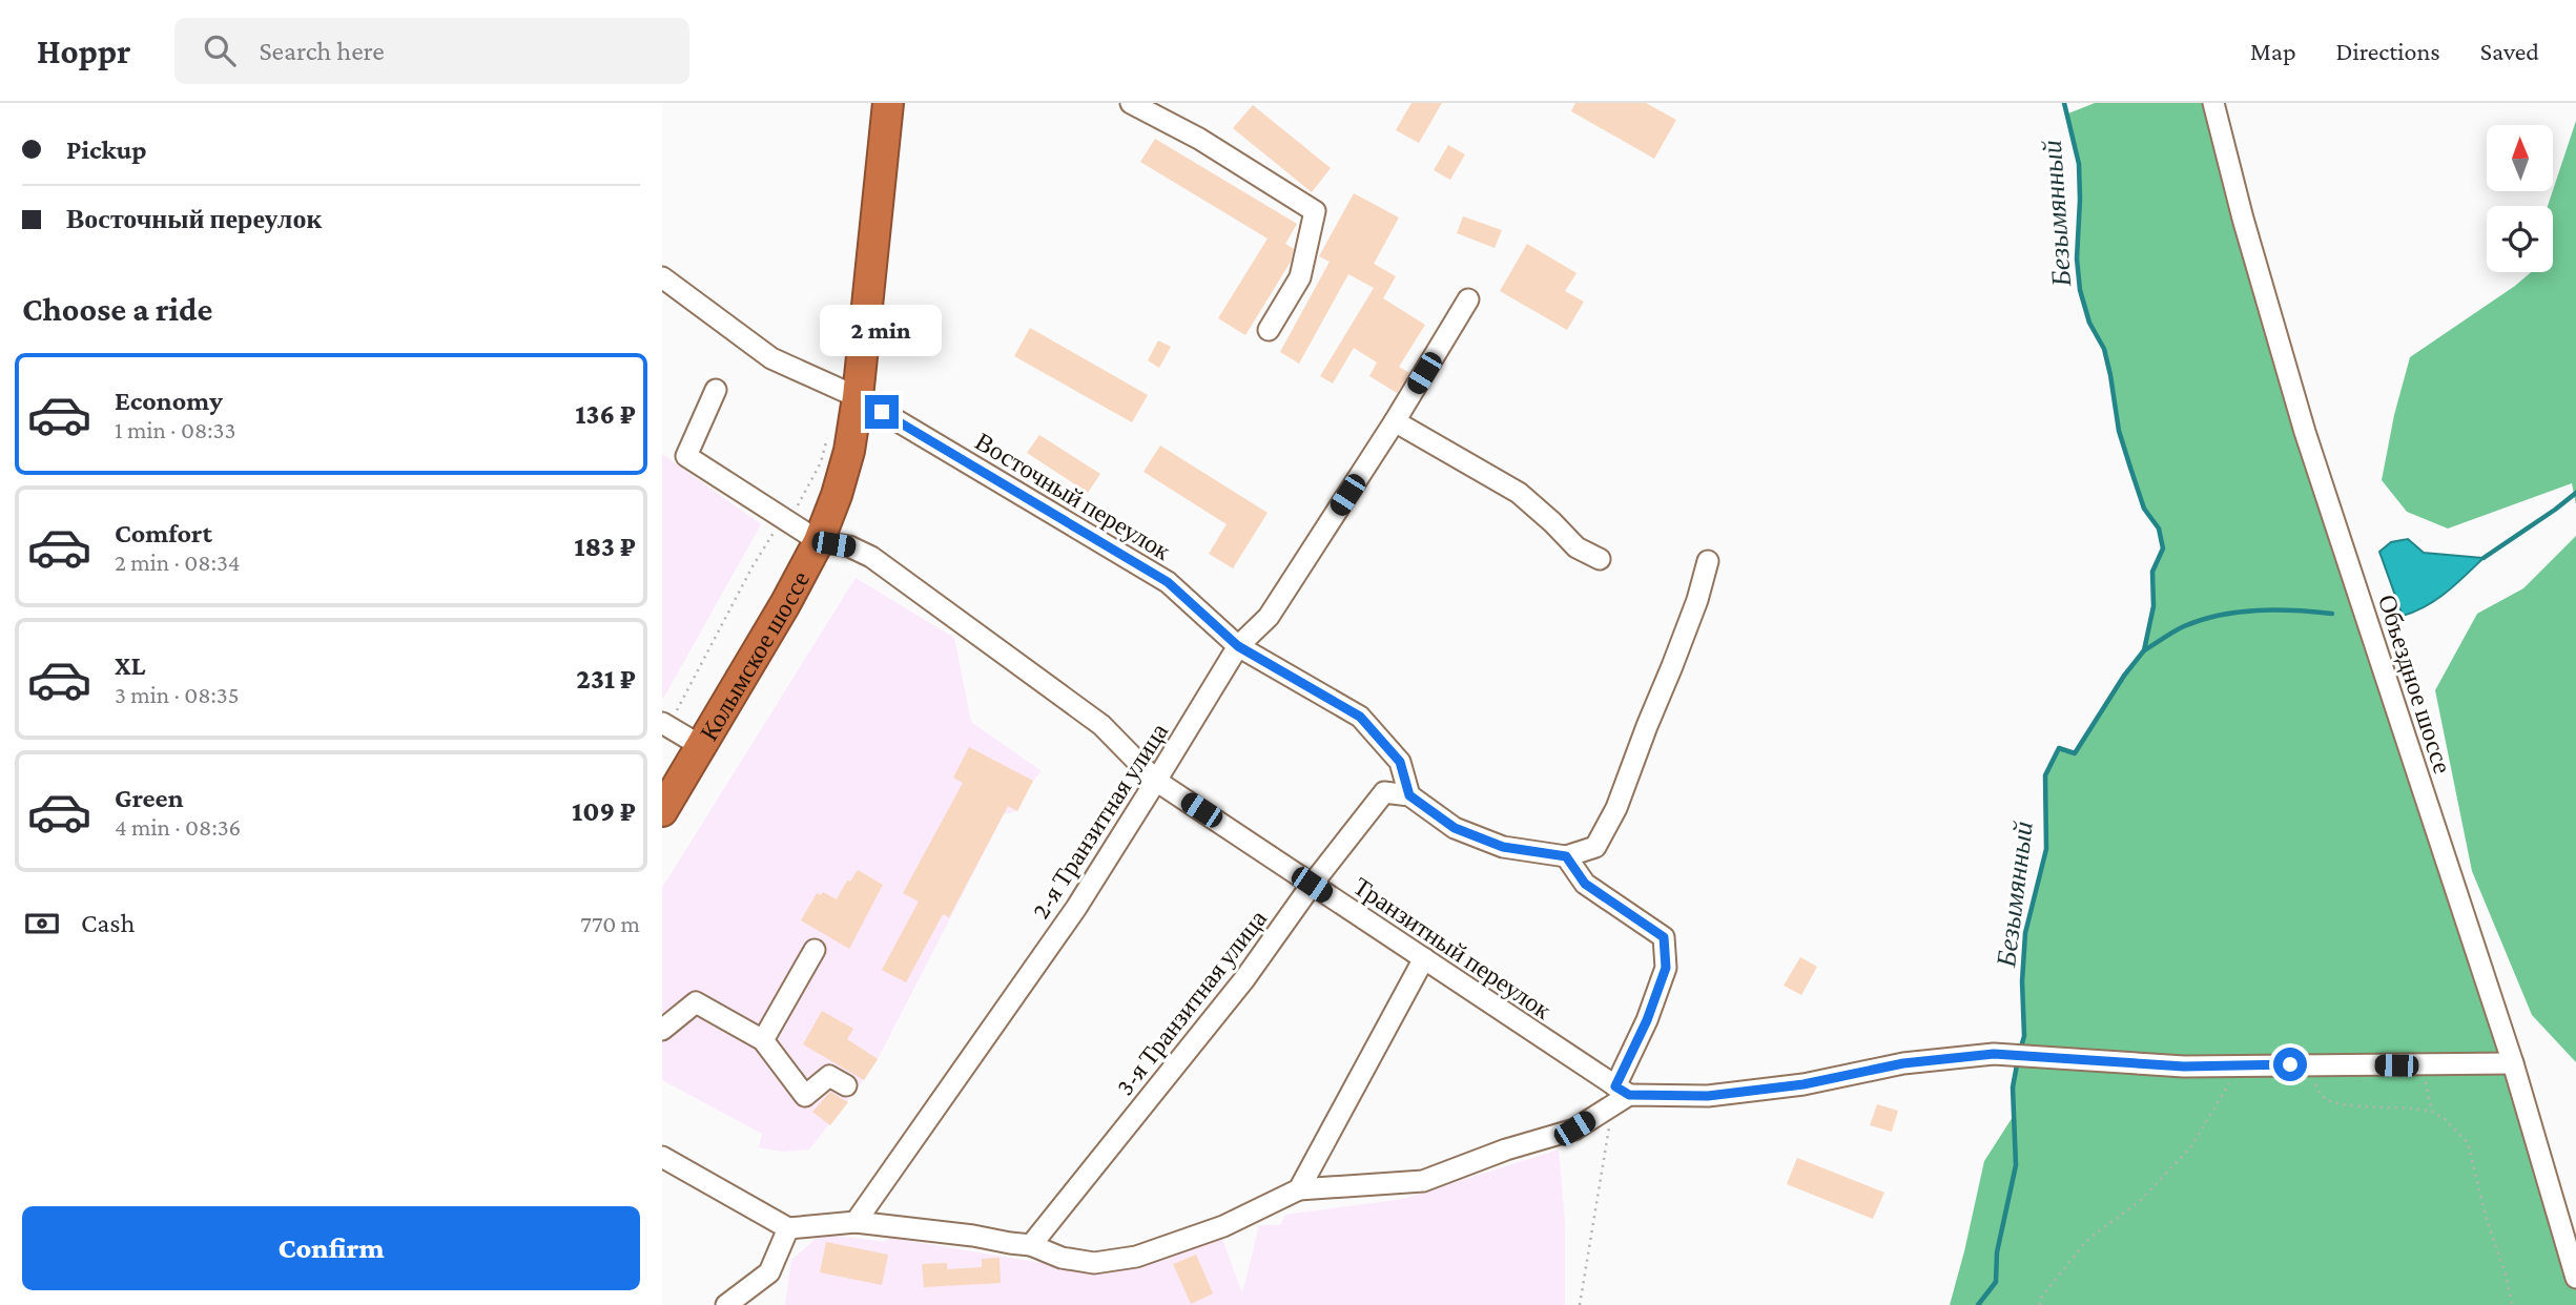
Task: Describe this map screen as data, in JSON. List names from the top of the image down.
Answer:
{
  "streets": {
    "highway": ["Колымское шоссе"],
    "street": [
      "Восточный переулок",
      "Объездное шоссе",
      "2-я Транзитная улица",
      "Транзитный переулок",
      "3-я Транзитная улица"
    ]
  },
  "crossings": [
    ["Восточный переулок", "Колымское шоссе"],
    ["Восточный переулок", "2-я Транзитная улица"],
    ["Восточный переулок", "3-я Транзитная улица"],
    ["Колымское шоссе", "Транзитный переулок"],
    ["2-я Транзитная улица", "Транзитный переулок"],
    ["Транзитный переулок", "3-я Транзитная улица"]
  ],
  "water": ["Безымянный"],
  "north": "top",
  "page": {
    "header": "Hoppr",
    "search": "Search here",
    "nav": ["Map", "Directions", "Saved"],
    "banner": ["Pickup", "Восточный переулок"],
    "heading": "Choose a ride",
    "bubble": "2 min",
    "list": [
      {
        "name": "Economy",
        "note": "1 min · 08:33",
        "value": "136 ₽"
      },
      {
        "name": "Comfort",
        "note": "2 min · 08:34",
        "value": "183 ₽"
      },
      {
        "name": "XL",
        "note": "3 min · 08:35",
        "value": "231 ₽"
      },
      {
        "name": "Green",
        "note": "4 min · 08:36",
        "value": "109 ₽"
      }
    ],
    "pay": ["Cash", "770 m"],
    "buttons": "Confirm"
  }
}
